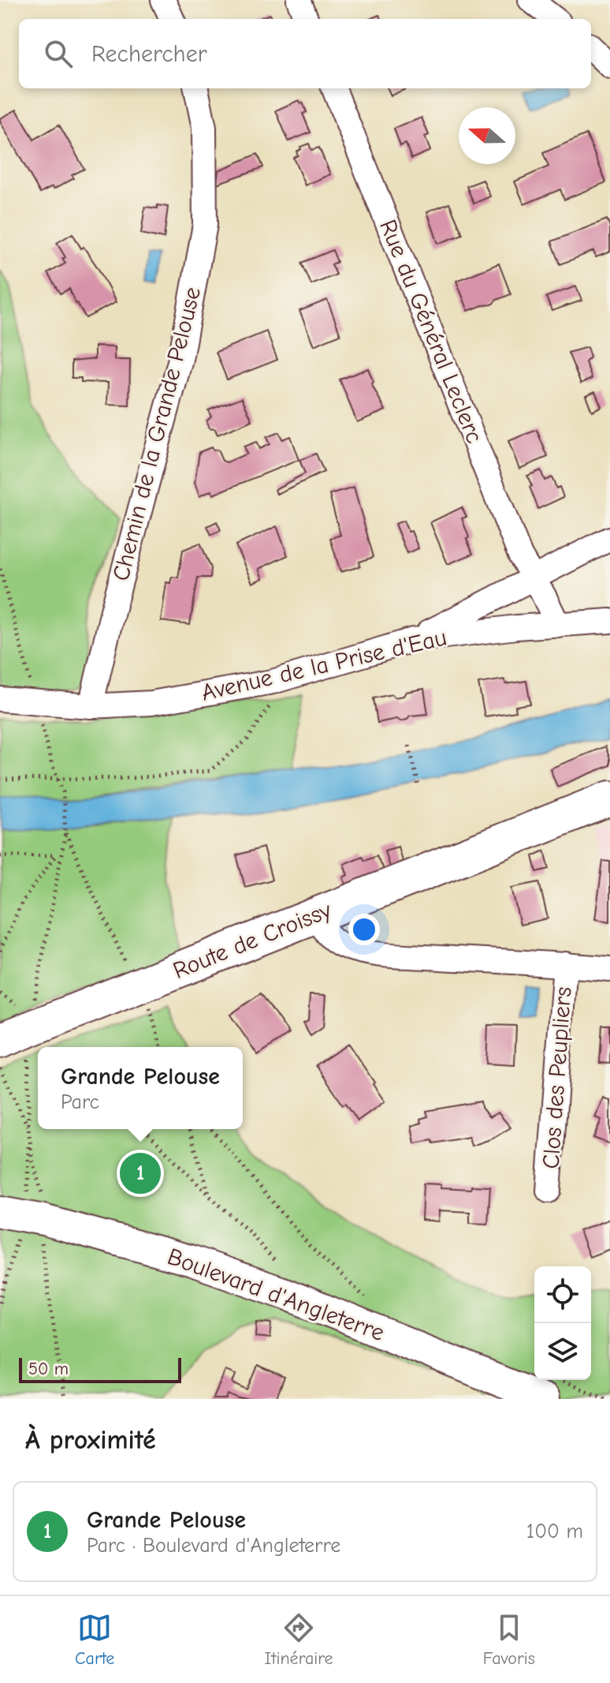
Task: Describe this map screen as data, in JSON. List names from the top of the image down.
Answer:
{
  "streets": {
    "main road": ["Route de Croissy"],
    "street": [
      "Rue du Général Leclerc",
      "Chemin de la Grande Pelouse",
      "Avenue de la Prise d'Eau",
      "Clos des Peupliers",
      "Boulevard d'Angleterre"
    ]
  },
  "crossings": [
    ["Rue du Général Leclerc", "Avenue de la Prise d'Eau"],
    ["Chemin de la Grande Pelouse", "Avenue de la Prise d'Eau"]
  ],
  "scale_bar": "50 m",
  "north": "left",
  "page": {
    "search": "Rechercher",
    "popup": ["Grande Pelouse", "Parc"],
    "pins": "1",
    "scale": "50 m",
    "heading": "À proximité",
    "list": [
      {
        "mark": "1",
        "name": "Grande Pelouse",
        "note": "Parc · Boulevard d'Angleterre",
        "value": "100 m"
      }
    ],
    "nav": ["Carte", "Itinéraire", "Favoris"]
  }
}
